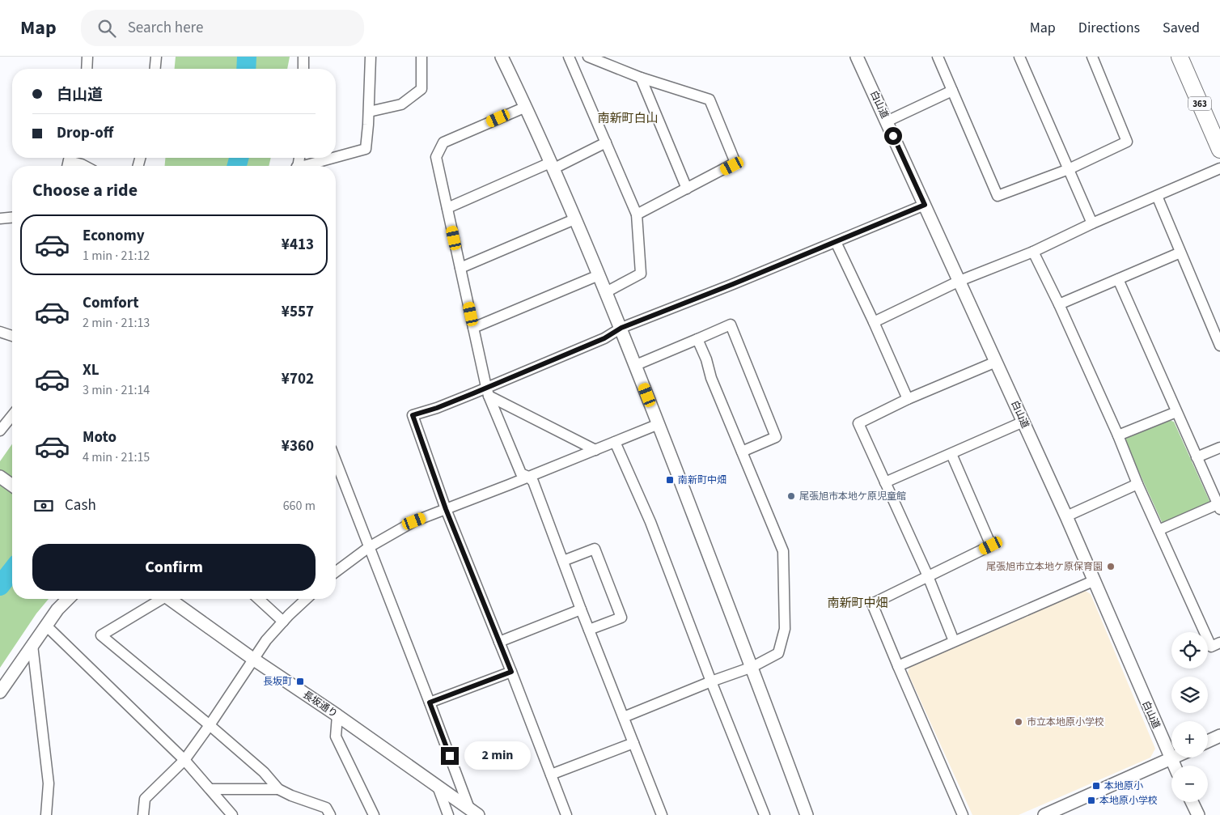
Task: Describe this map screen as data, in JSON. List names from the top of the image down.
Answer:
{
  "streets": {
    "highway": ["363"],
    "street": ["白山道", "長坂通り"]
  },
  "districts": ["南新町白山", "南新町中畑"],
  "places": {
    "transit": [
      "南新町中畑",
      "長坂町",
      "本地原小",
      "本地原小学校"
    ],
    "other": ["尾張旭市本地ケ原児童館", "尾張旭市立本地ケ原保育園", "市立本地原小学校"]
  },
  "page": {
    "header": "Map",
    "search": "Search here",
    "nav": ["Map", "Directions", "Saved"],
    "banner": ["白山道", "Drop-off"],
    "heading": "Choose a ride",
    "list": [
      {
        "name": "Economy",
        "note": "1 min · 21:12",
        "value": "¥413"
      },
      {
        "name": "Comfort",
        "note": "2 min · 21:13",
        "value": "¥557"
      },
      {
        "name": "XL",
        "note": "3 min · 21:14",
        "value": "¥702"
      },
      {
        "name": "Moto",
        "note": "4 min · 21:15",
        "value": "¥360"
      }
    ],
    "pay": ["Cash", "660 m"],
    "buttons": "Confirm",
    "map_buttons": ["+", "−"],
    "bubble": "2 min"
  }
}
